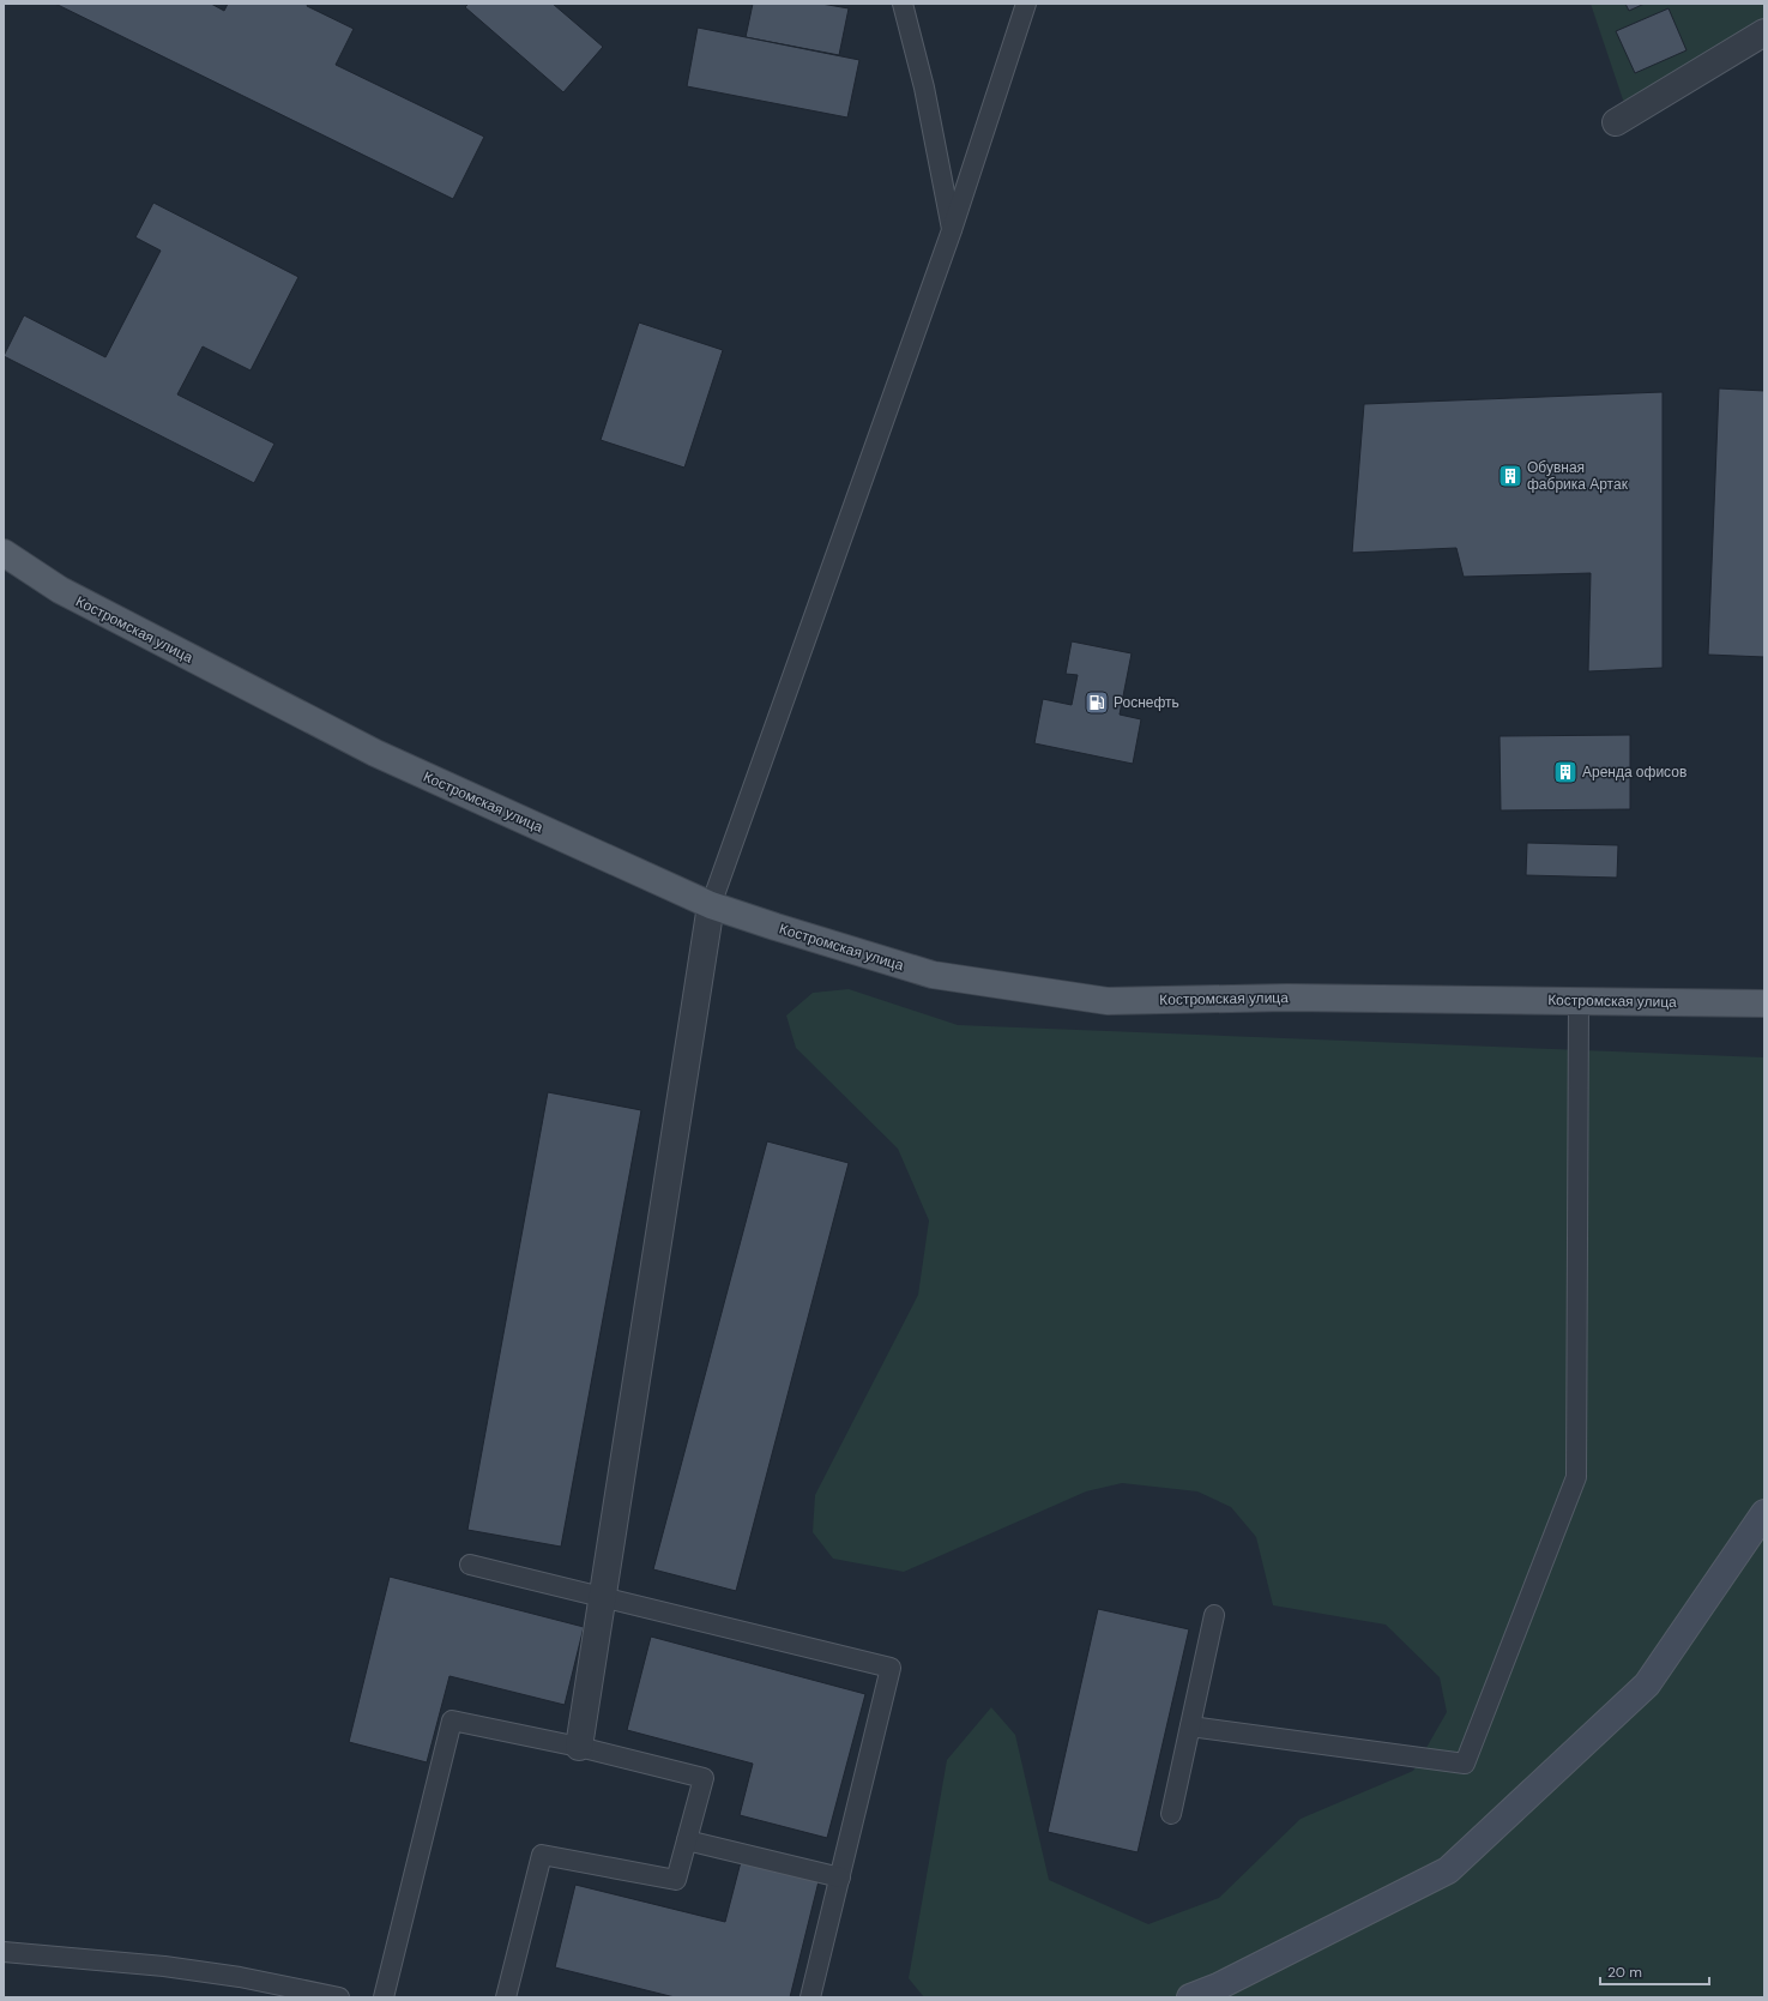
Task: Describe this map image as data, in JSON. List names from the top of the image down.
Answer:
{
  "streets": {
    "main road": ["Костромская улица"]
  },
  "places": {
    "building": ["Обувная фабрика Артак", "Аренда офисов"],
    "fuel station": ["Роснефть"]
  },
  "scale_bar": "20 m"
}
